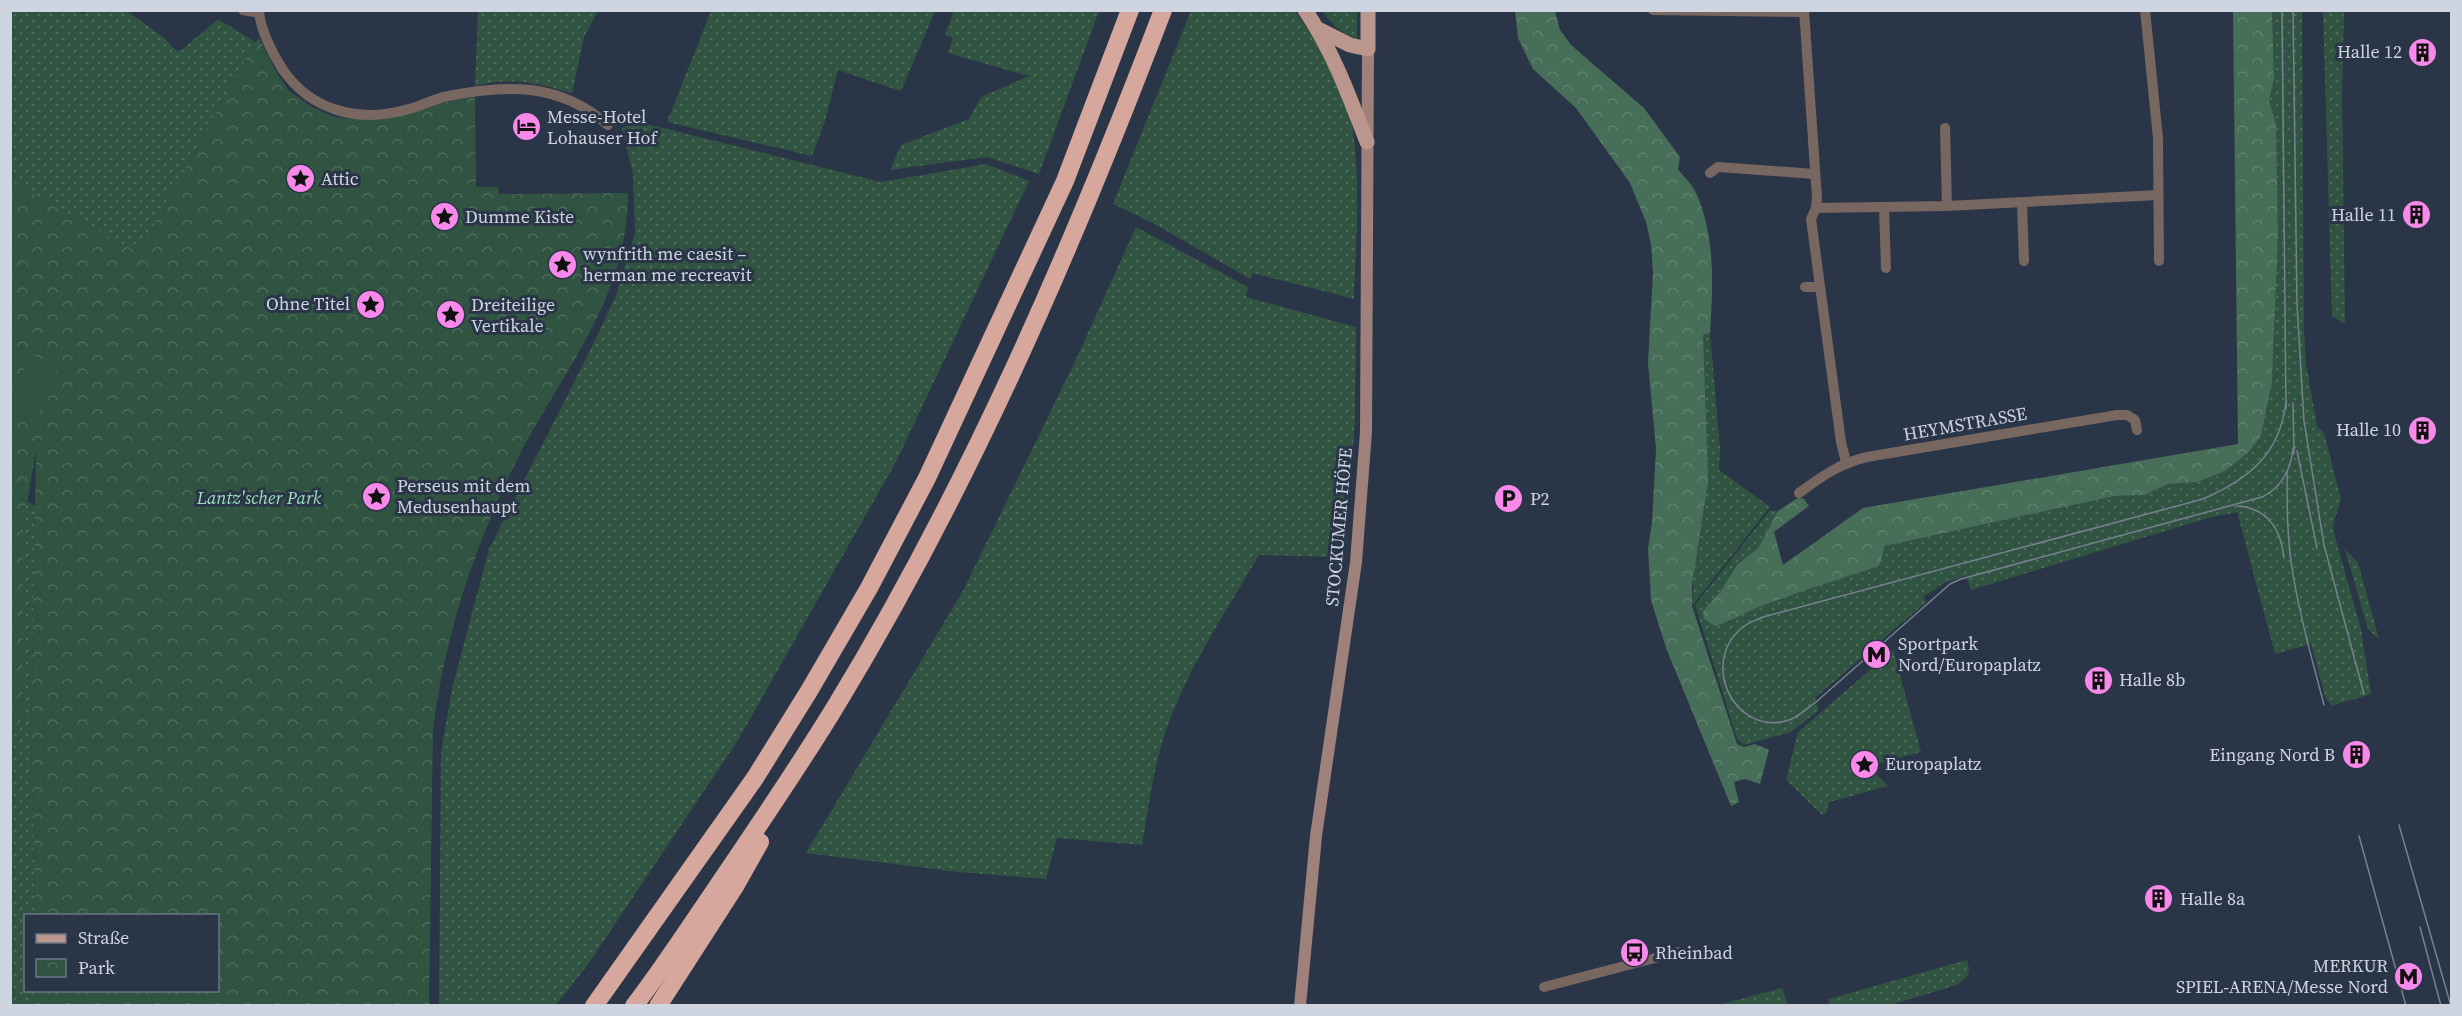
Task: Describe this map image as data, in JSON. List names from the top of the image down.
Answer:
{
  "streets": {
    "street": ["HEYMSTRASSE", "STOCKUMER HÖFE"]
  },
  "parks": ["Lantz'scher Park"],
  "places": {
    "building": [
      "Halle 12",
      "Halle 11",
      "Halle 10",
      "Halle 8b",
      "Eingang Nord B",
      "Halle 8a"
    ],
    "hotel": ["Messe-Hotel Lohauser Hof"],
    "place": [
      "Attic",
      "Dumme Kiste",
      "wynfrith me caesit – herman me recreavit",
      "Ohne Titel",
      "Dreiteilige Vertikale",
      "Perseus mit dem Medusenhaupt",
      "Europaplatz"
    ],
    "parking": ["P2"],
    "metro station": ["Sportpark Nord/Europaplatz", "MERKUR SPIEL-ARENA/Messe Nord"],
    "bus stop": ["Rheinbad"]
  },
  "legend": ["Straße", "Park"]
}
